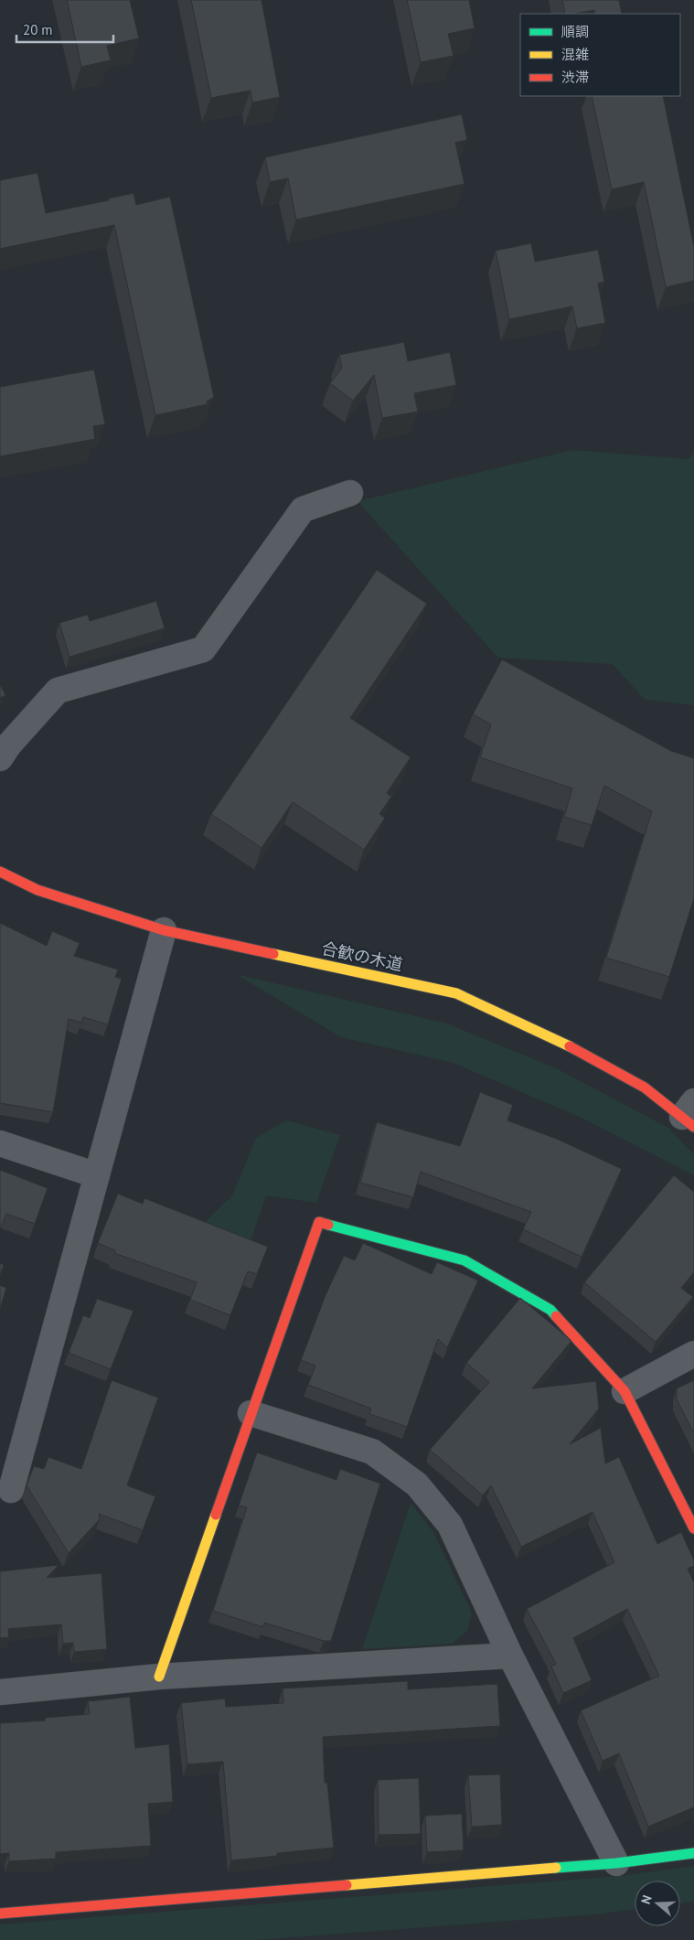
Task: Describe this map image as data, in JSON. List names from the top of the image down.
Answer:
{
  "streets": {
    "street": ["合歓の木道"]
  },
  "legend": ["順調", "混雑", "渋滞"],
  "scale_bar": "20 m",
  "north": "left"
}
